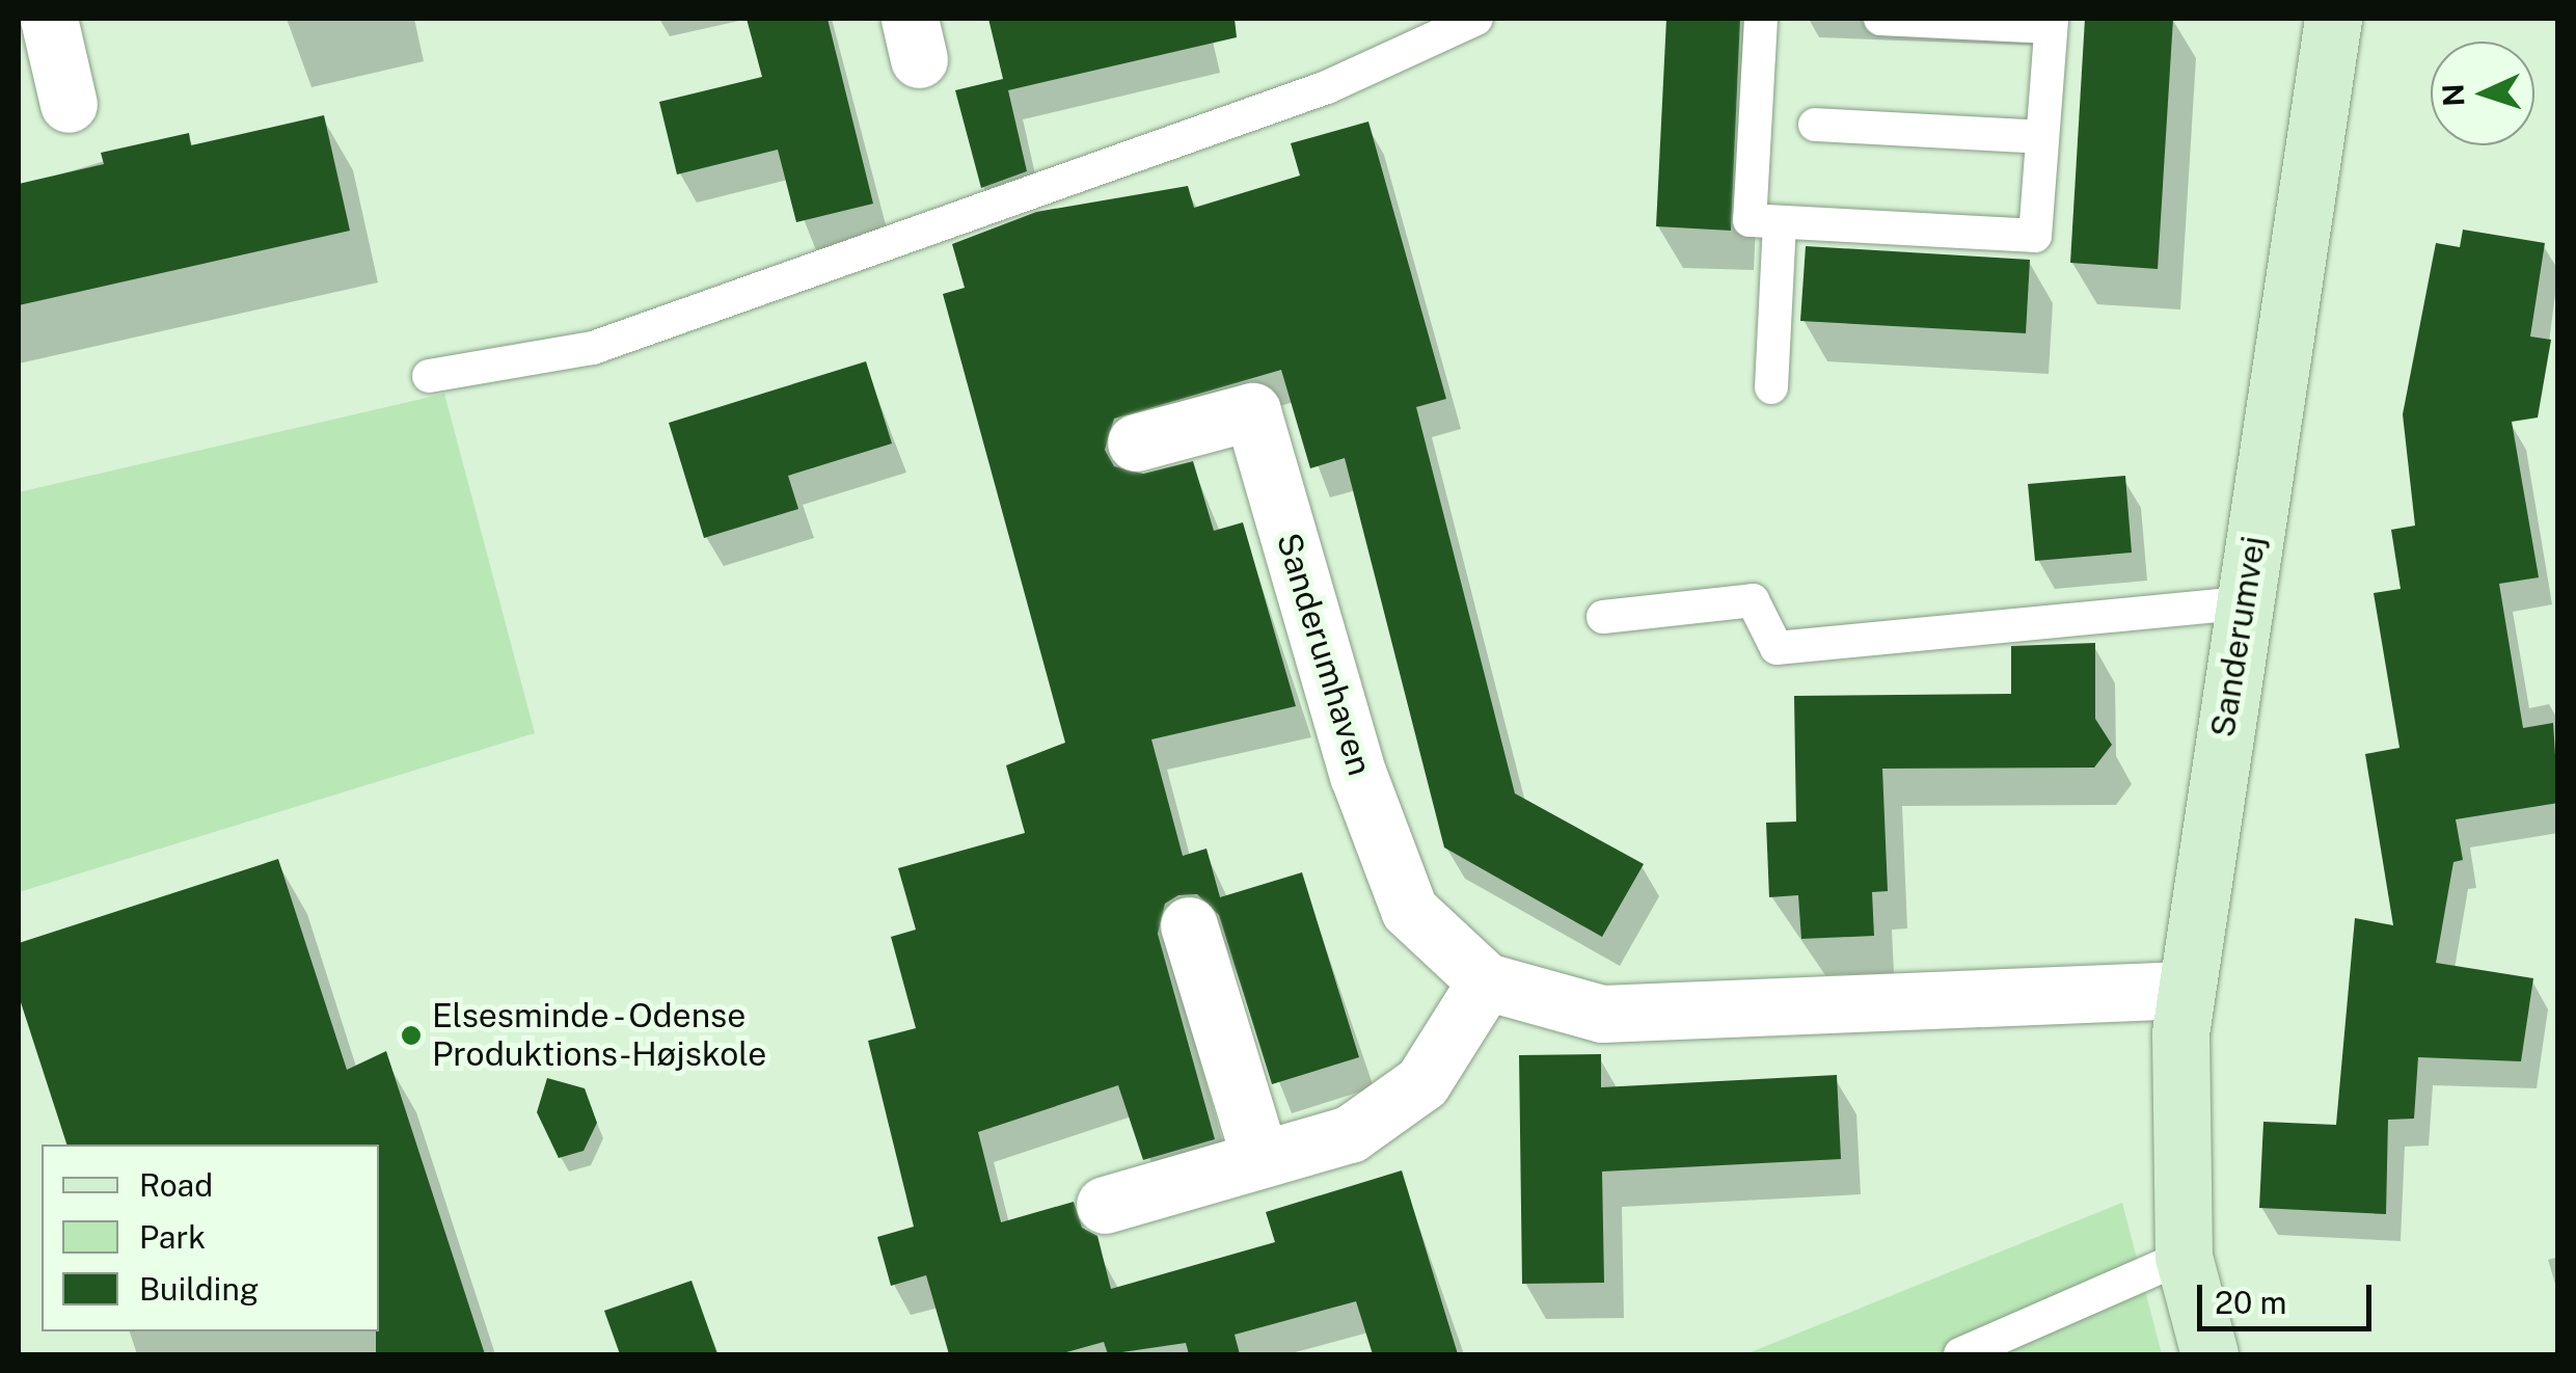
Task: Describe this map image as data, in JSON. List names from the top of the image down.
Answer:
{
  "streets": {
    "street": ["Sanderumvej", "Sanderumhaven"]
  },
  "crossings": [
    ["Sanderumvej", "Sanderumhaven"]
  ],
  "places": ["Elsesminde - Odense Produktions-Højskole"],
  "legend": ["Road", "Park", "Building"],
  "scale_bar": "20 m",
  "north": "left"
}
